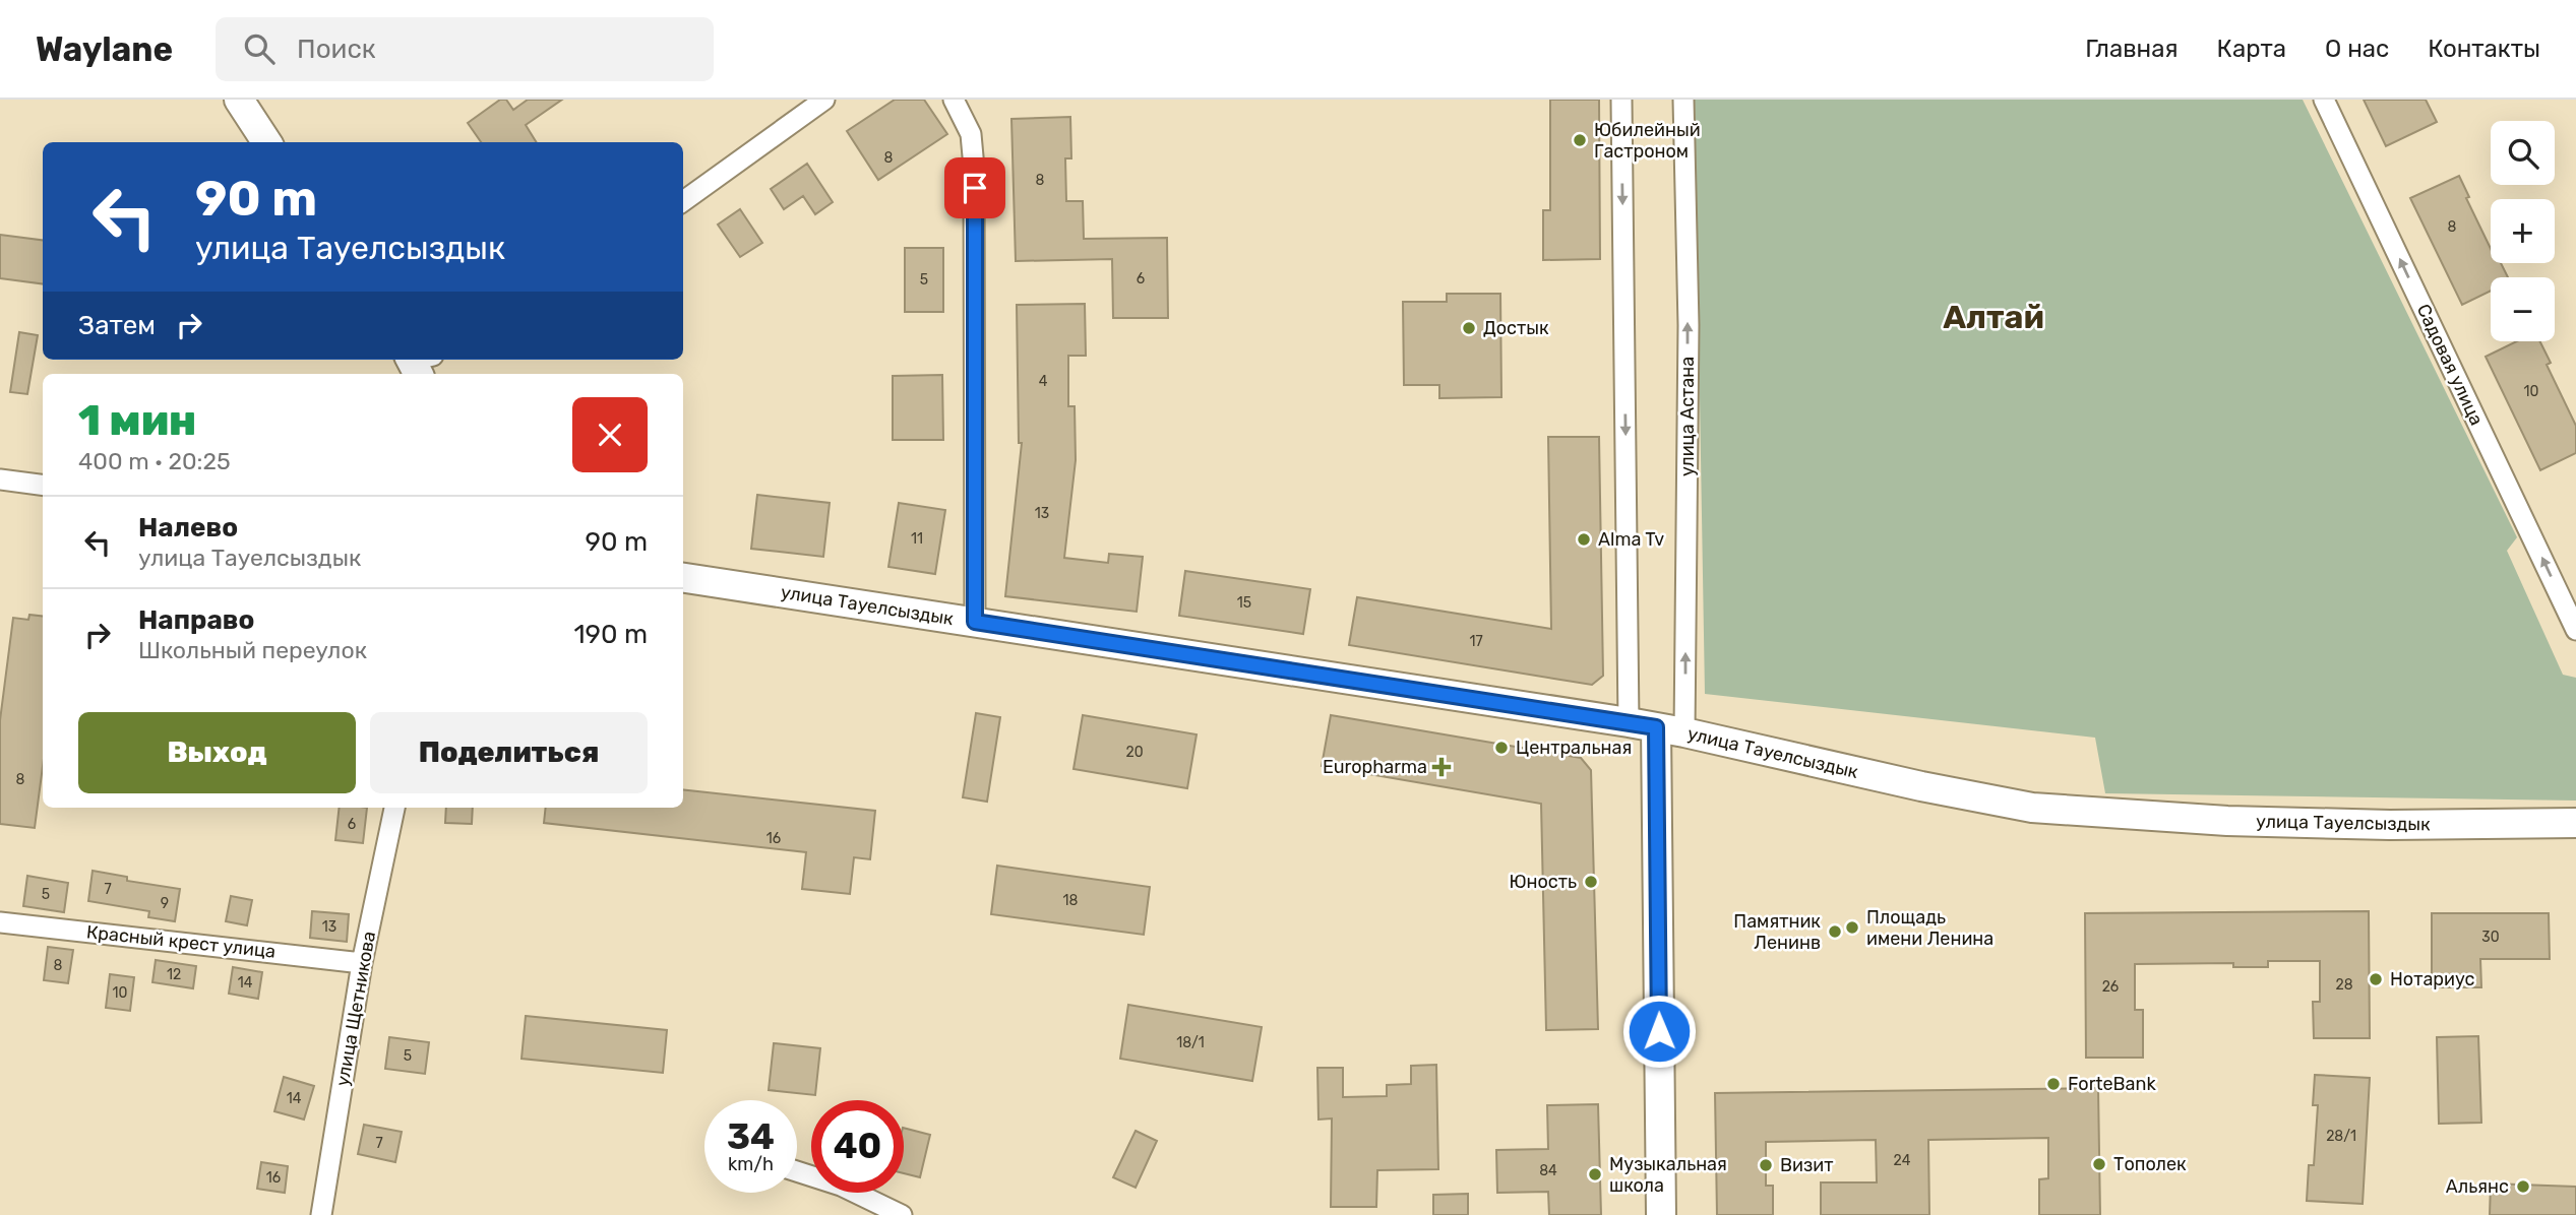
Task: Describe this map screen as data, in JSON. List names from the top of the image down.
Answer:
{
  "streets": {
    "street": [
      "Садовая улица",
      "улица Астана",
      "улица Тауелсыздык",
      "Красный крест улица",
      "улица Щетникова"
    ]
  },
  "crossings": [
    ["улица Астана", "улица Тауелсыздык"],
    ["Красный крест улица", "улица Щетникова"]
  ],
  "one_way": ["Садовая улица"],
  "districts": ["Алтай"],
  "places": {
    "other": [
      "Юбилейный Гастроном",
      "Достык",
      "Alma Tv",
      "Центральная",
      "Юность",
      "Площадь имени Ленина",
      "Памятник Ленинв",
      "Нотариус",
      "ForteBank",
      "Тополек",
      "Визит",
      "Музыкальная школа",
      "Альянс"
    ],
    "health": ["Europharma"]
  },
  "house_numbers": [
    "8",
    "8",
    "8",
    "6",
    "5",
    "4",
    "10",
    "13",
    "11",
    "15",
    "17",
    "20",
    "8",
    "6",
    "16",
    "7",
    "5",
    "18",
    "9",
    "13",
    "30",
    "8",
    "12",
    "14",
    "28",
    "26",
    "10",
    "18/1",
    "5",
    "14",
    "28/1",
    "7",
    "24",
    "84",
    "16"
  ],
  "page": {
    "header": "Waylane",
    "search": "Поиск",
    "nav": [
      "Главная",
      "Карта",
      "О нас",
      "Контакты"
    ],
    "map_buttons": ["+", "−"],
    "turn": ["90 m", "улица Тауелсыздык"],
    "then": "Затем",
    "heading": ["1 мин", "400 m · 20:25"],
    "list": [
      {
        "name": "Налево",
        "note": "улица Тауелсыздык",
        "value": "90 m"
      },
      {
        "name": "Направо",
        "note": "Школьный переулок",
        "value": "190 m"
      }
    ],
    "buttons": ["Выход", "Поделиться"],
    "speed": "34 km/h",
    "limit": "40"
  }
}
